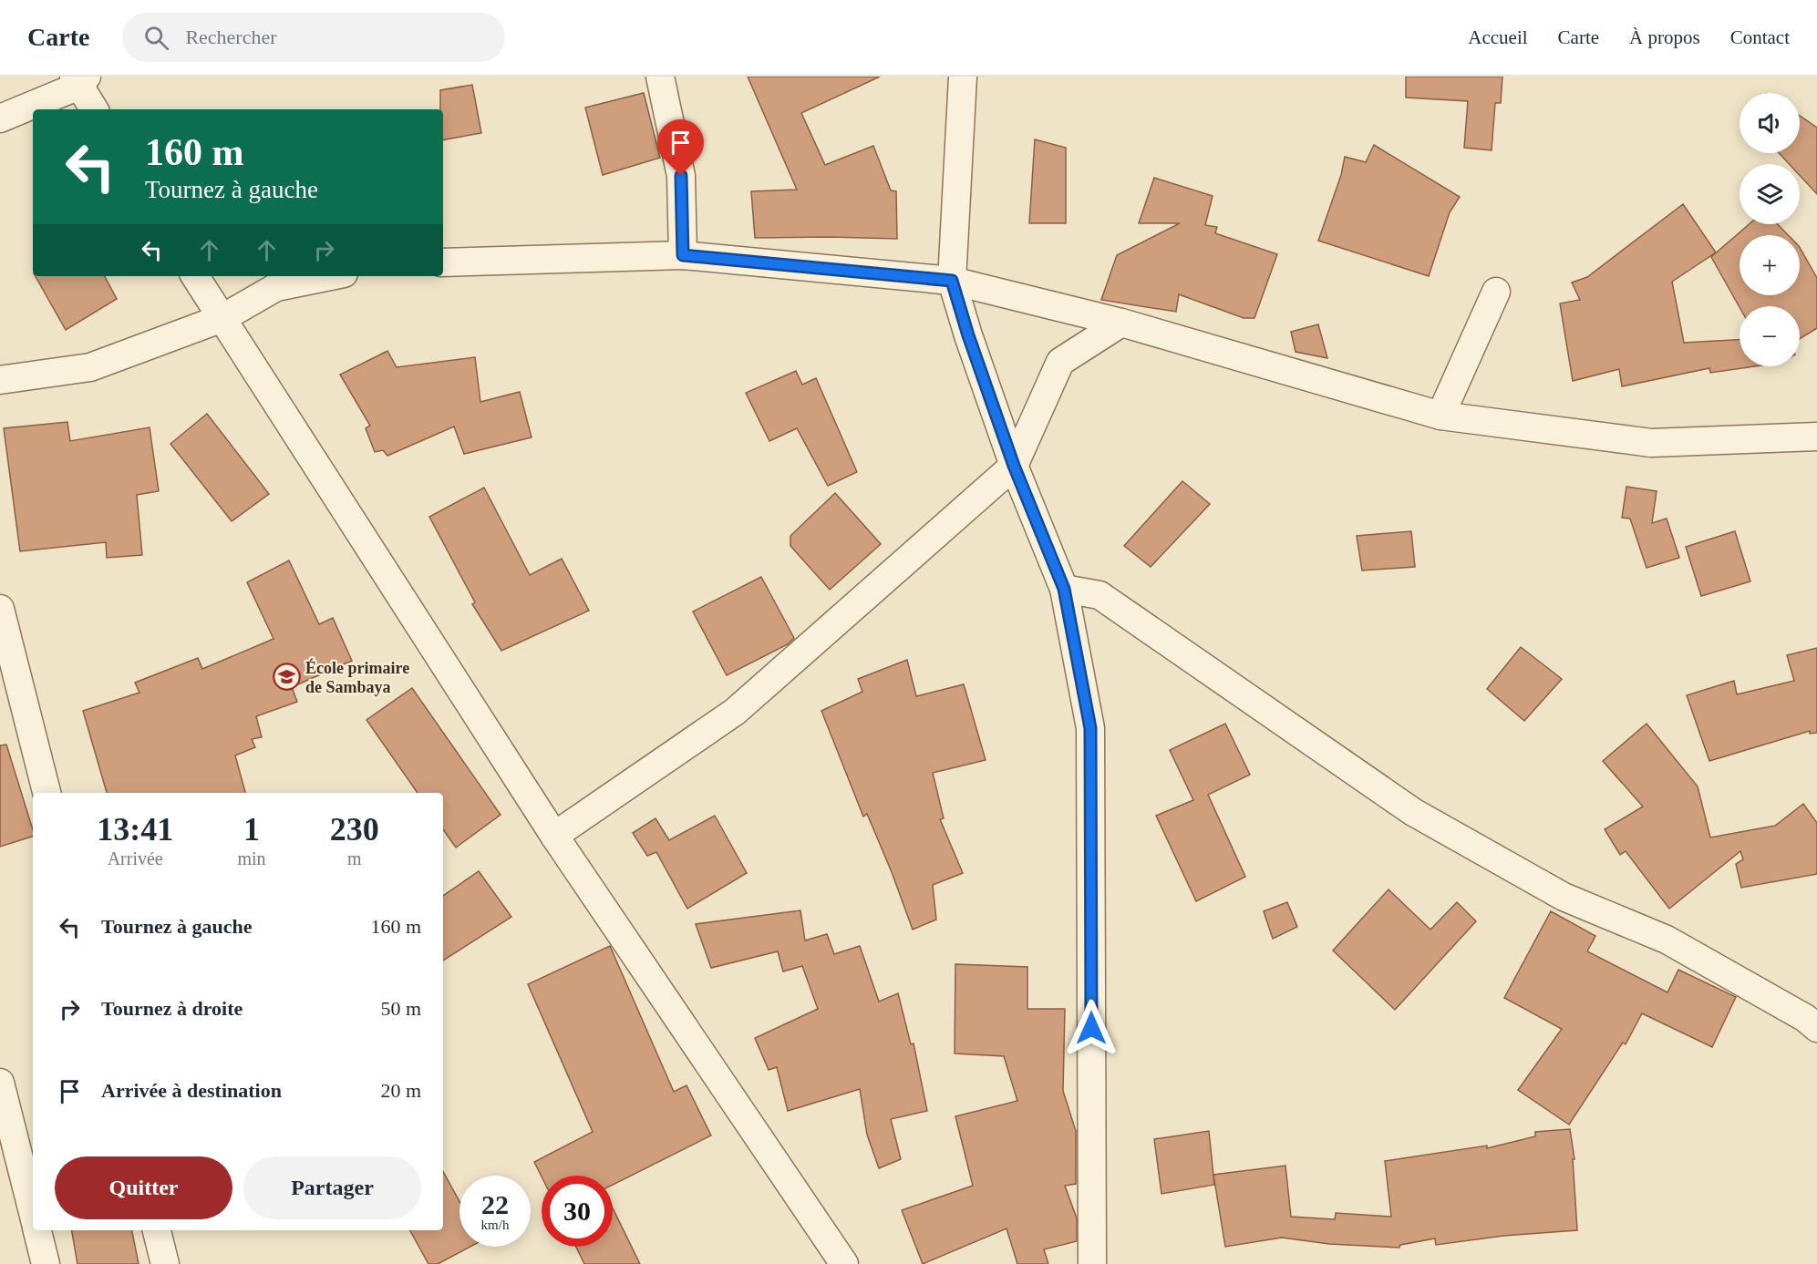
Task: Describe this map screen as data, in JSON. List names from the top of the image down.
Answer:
{
  "places": {
    "school or university": ["École primaire de Sambaya"]
  },
  "page": {
    "header": "Carte",
    "search": "Rechercher",
    "nav": [
      "Accueil",
      "Carte",
      "À propos",
      "Contact"
    ],
    "map_buttons": ["+", "−"],
    "turn": ["160 m", "Tournez à gauche"],
    "eta": [
      "13:41",
      "Arrivée",
      "1",
      "min",
      "230",
      "m"
    ],
    "list": [
      {
        "name": "Tournez à gauche",
        "value": "160 m"
      },
      {
        "name": "Tournez à droite",
        "value": "50 m"
      },
      {
        "name": "Arrivée à destination",
        "value": "20 m"
      }
    ],
    "buttons": ["Quitter", "Partager"],
    "speed": "22 km/h",
    "limit": "30"
  }
}
